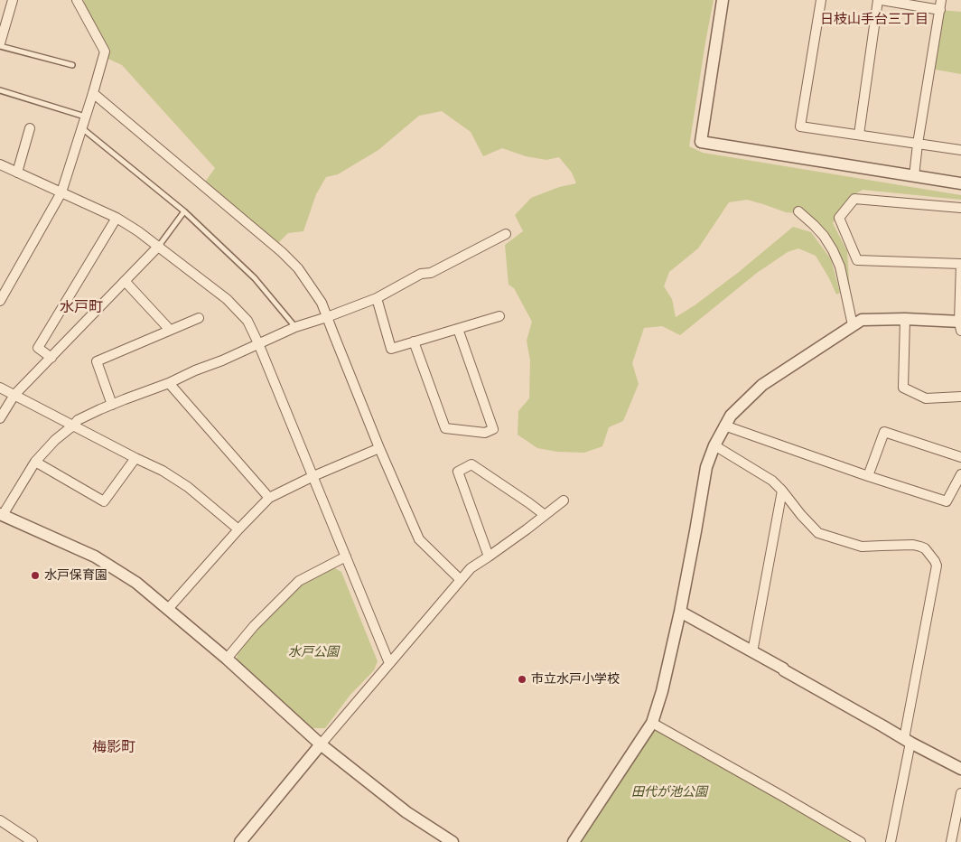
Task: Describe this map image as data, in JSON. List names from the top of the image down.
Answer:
{
  "districts": ["日枝山手台三丁目", "水戸町", "梅影町"],
  "parks": ["水戸公園", "田代が池公園"],
  "places": ["水戸保育園", "市立水戸小学校"]
}
